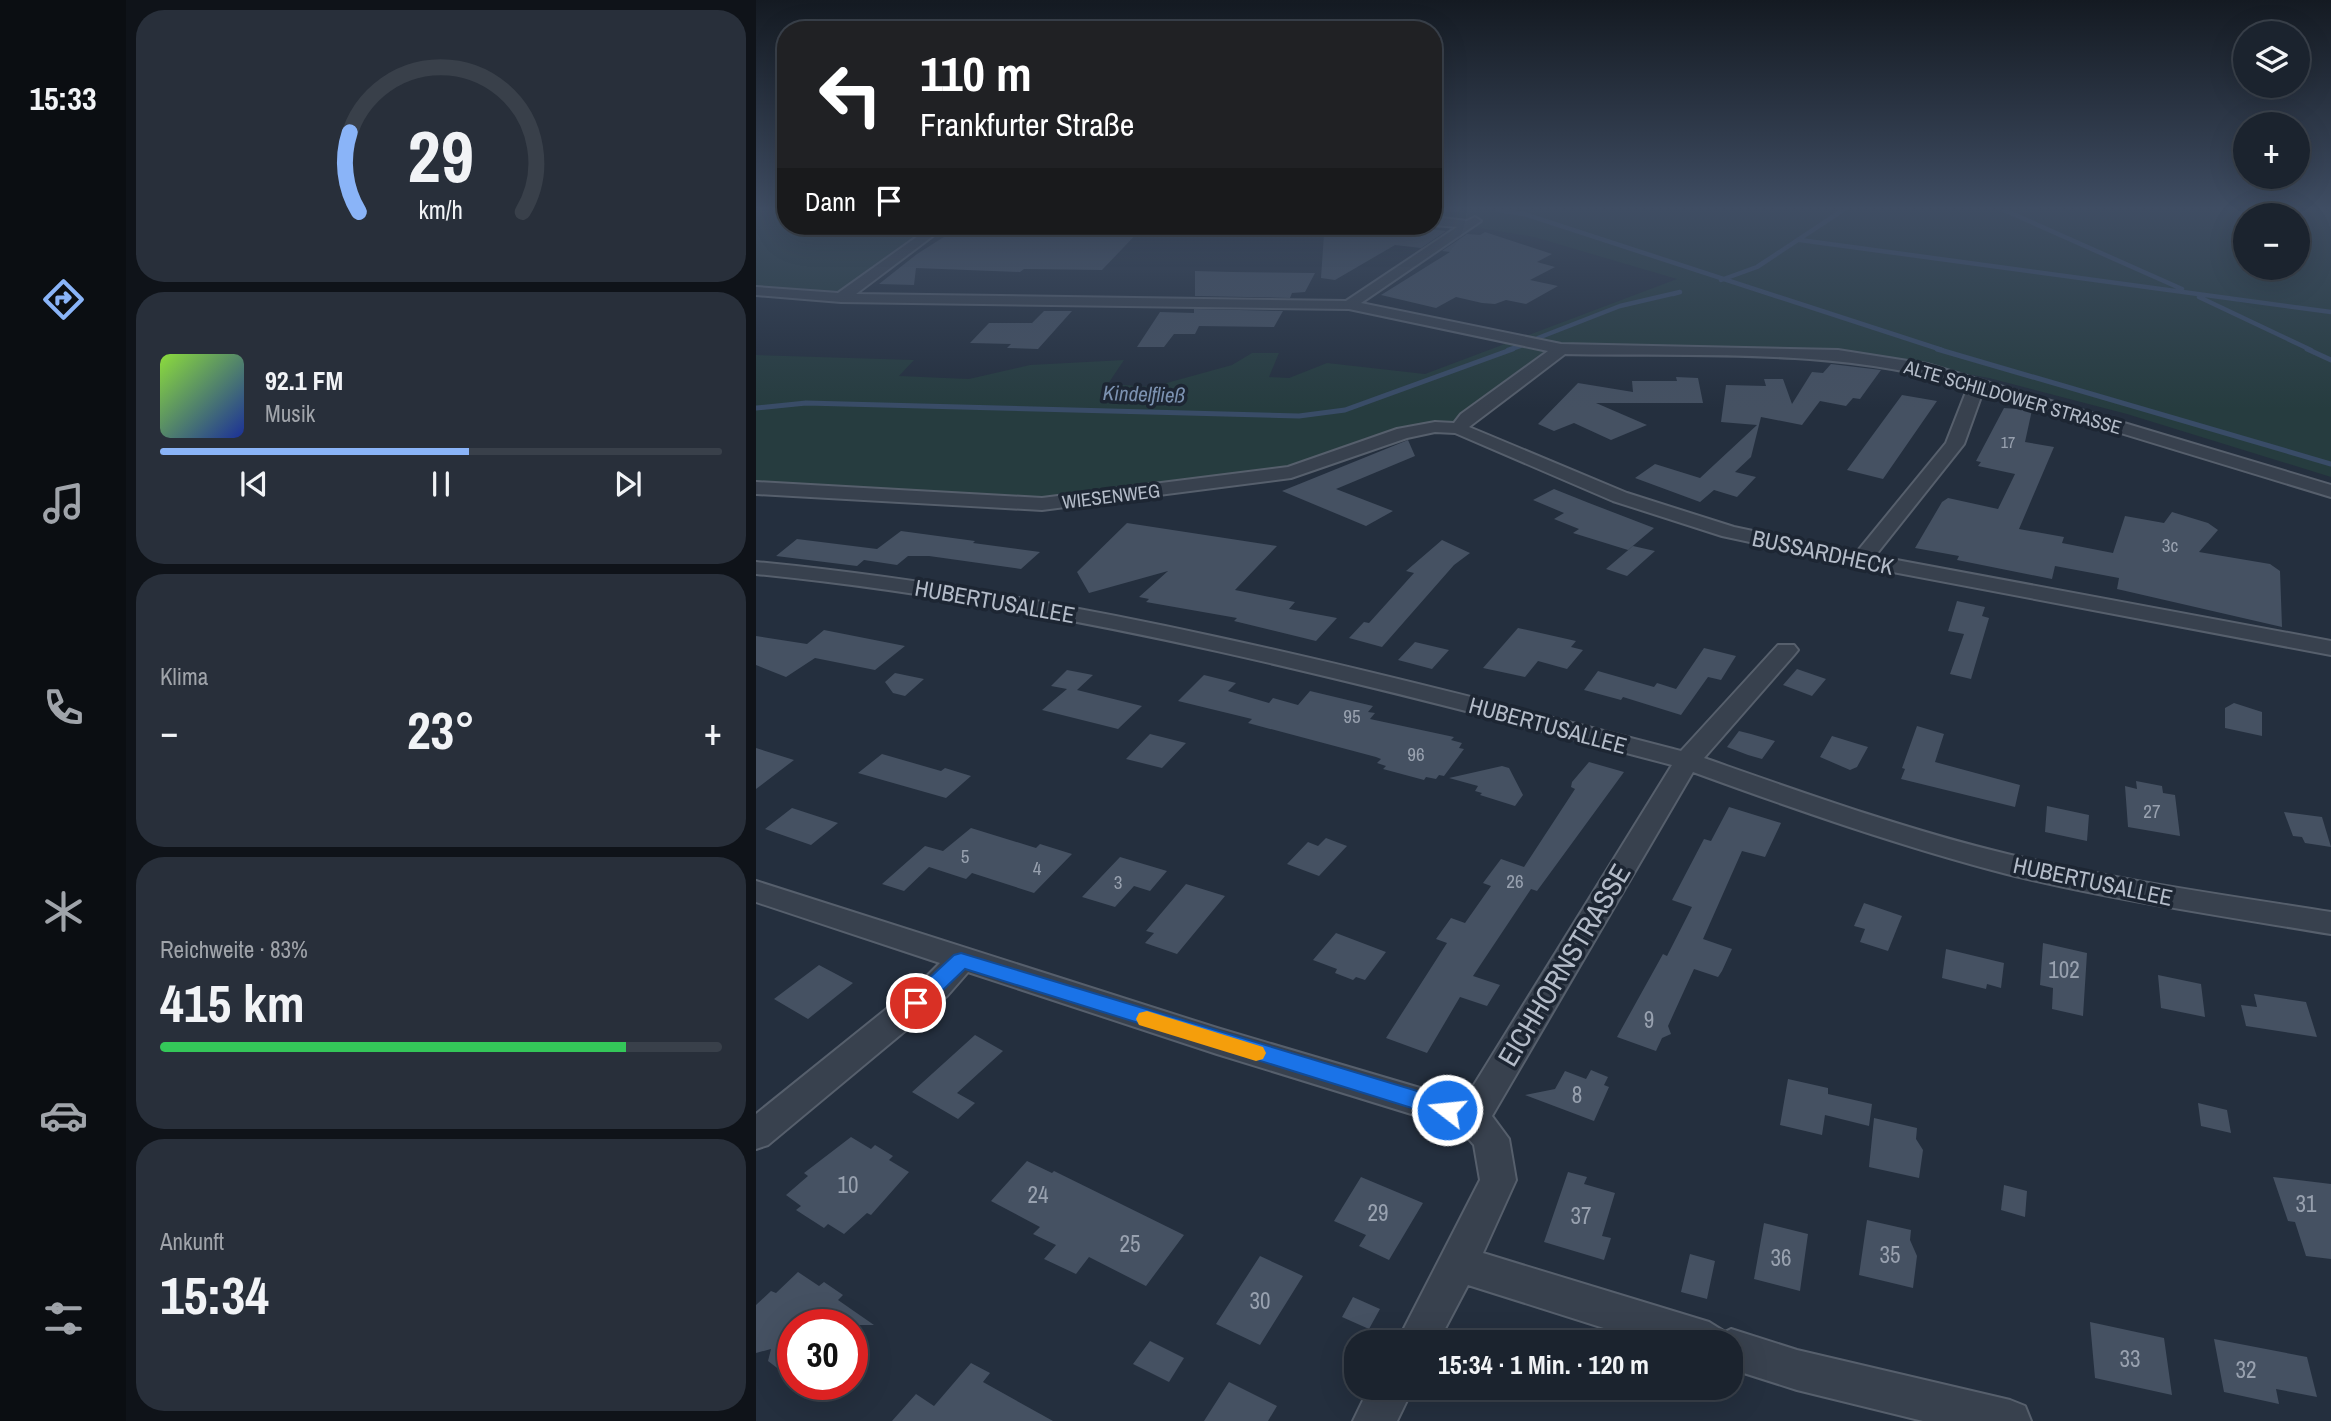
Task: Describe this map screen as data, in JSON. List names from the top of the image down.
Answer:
{
  "streets": {
    "street": [
      "ALTE SCHILDOWER STRASSE",
      "WIESENWEG",
      "BUSSARDHECK",
      "HUBERTUSALLEE",
      "EICHHORNSTRASSE"
    ]
  },
  "crossings": [
    ["WIESENWEG", "BUSSARDHECK"],
    ["HUBERTUSALLEE", "EICHHORNSTRASSE"]
  ],
  "water": ["Kindelfließ"],
  "house_numbers": [
    "17",
    "3c",
    "95",
    "96",
    "27",
    "5",
    "4",
    "26",
    "3",
    "102",
    "9",
    "8",
    "10",
    "24",
    "31",
    "29",
    "37",
    "25",
    "35",
    "36",
    "30",
    "33",
    "32"
  ],
  "page": {
    "tabs": "15:33",
    "map_buttons": ["+", "−"],
    "turn": ["110 m", "Frankfurter Straße"],
    "then": "Dann",
    "song": ["92.1 FM", "Musik"],
    "tile": [
      "Klima",
      ["Reichweite · 83%", "415 km"],
      ["Ankunft", "15:34"]
    ],
    "heat": ["−", "23°", "+"],
    "limit": "30",
    "trip": "15:34 · 1 Min. · 120 m",
    "gauge": ["29", "km/h"]
  }
}
